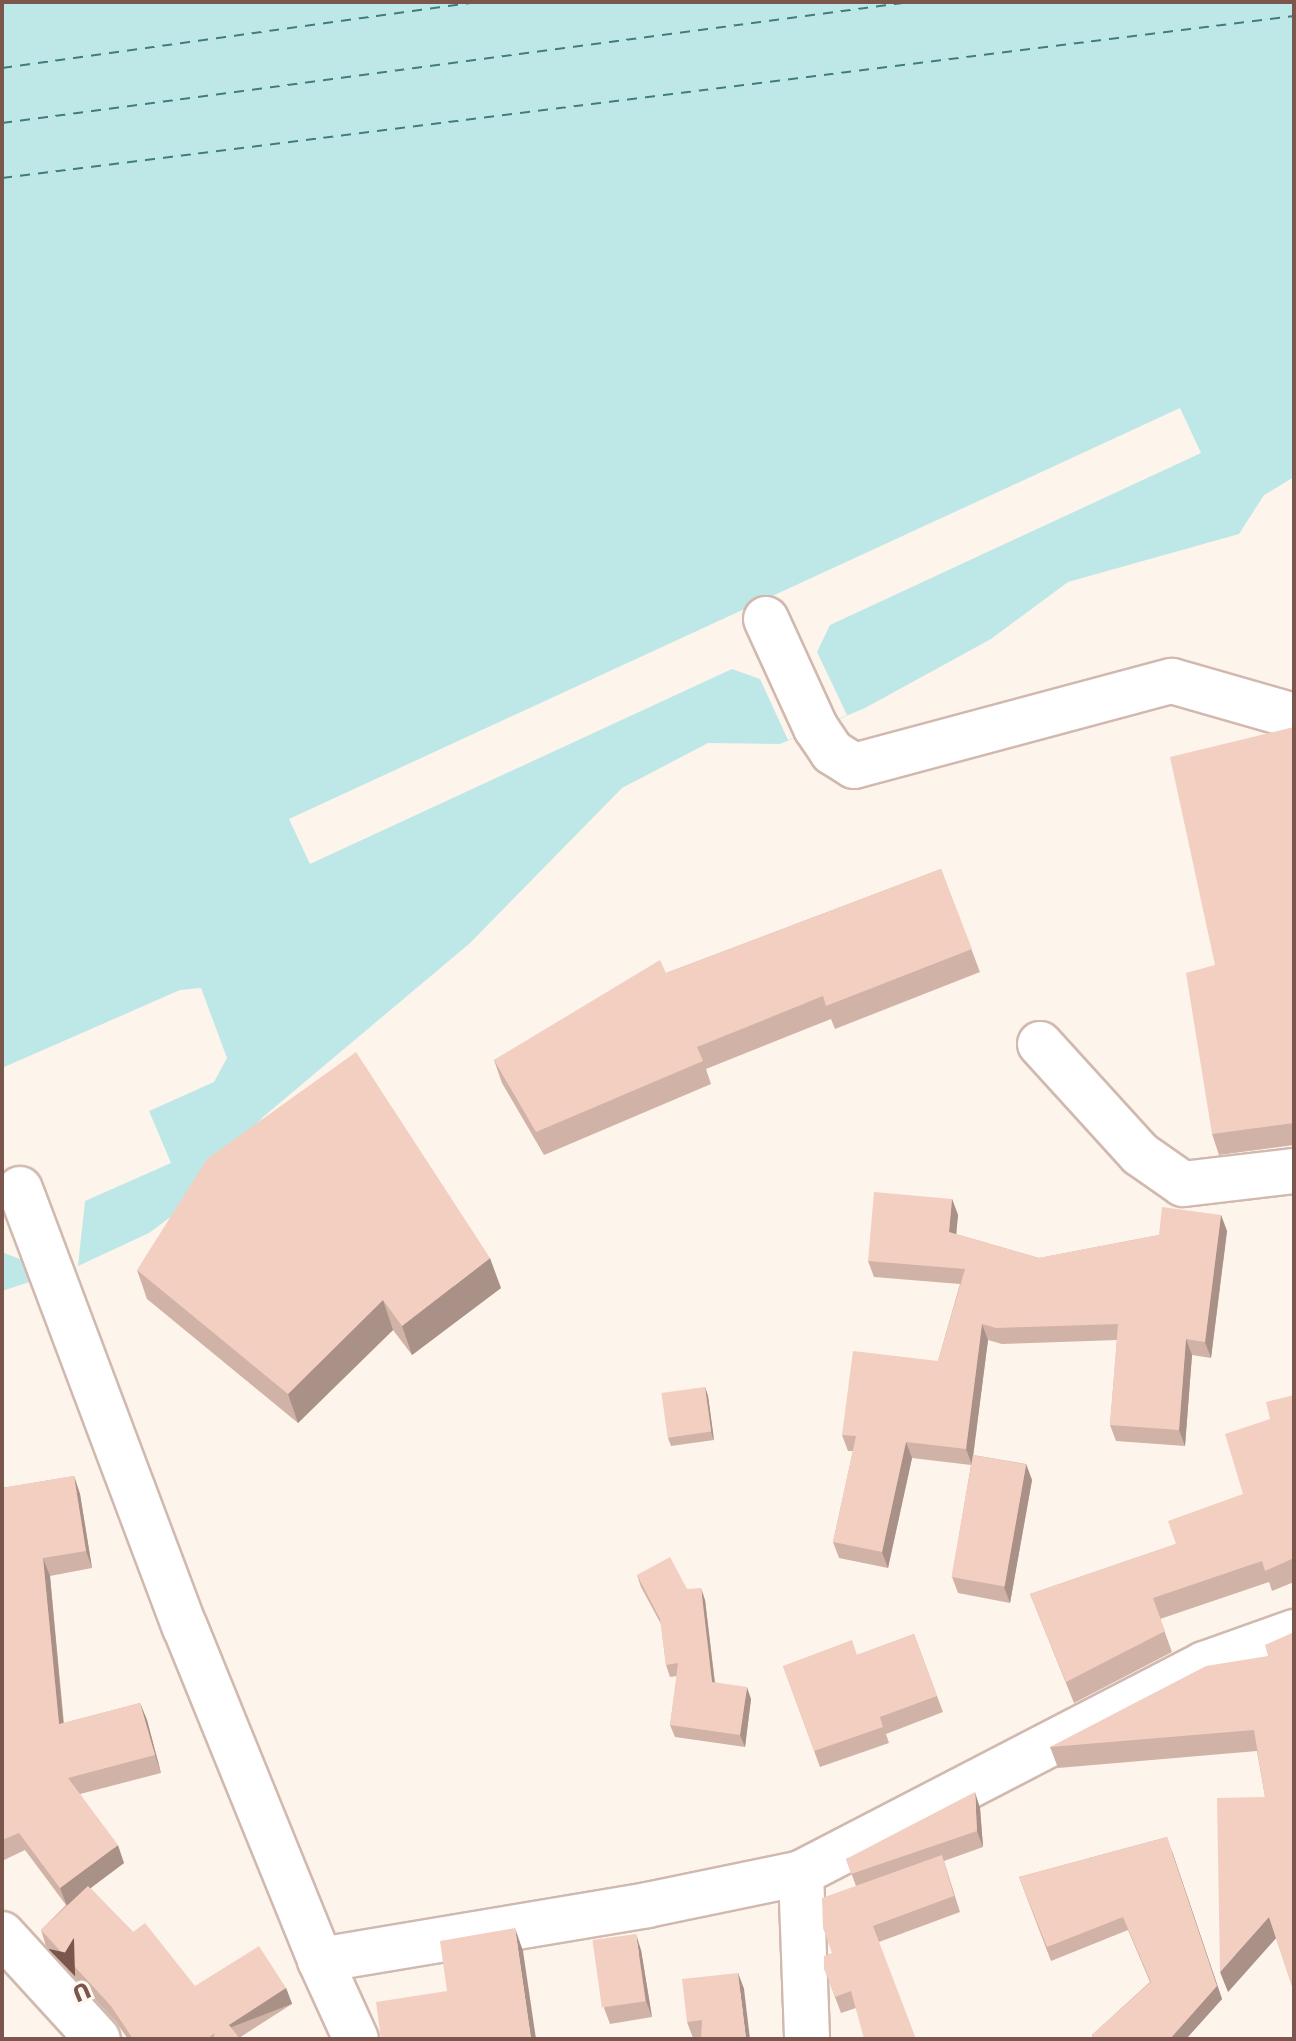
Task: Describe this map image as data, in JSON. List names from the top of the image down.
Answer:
{
  "north": "bottom right"
}
